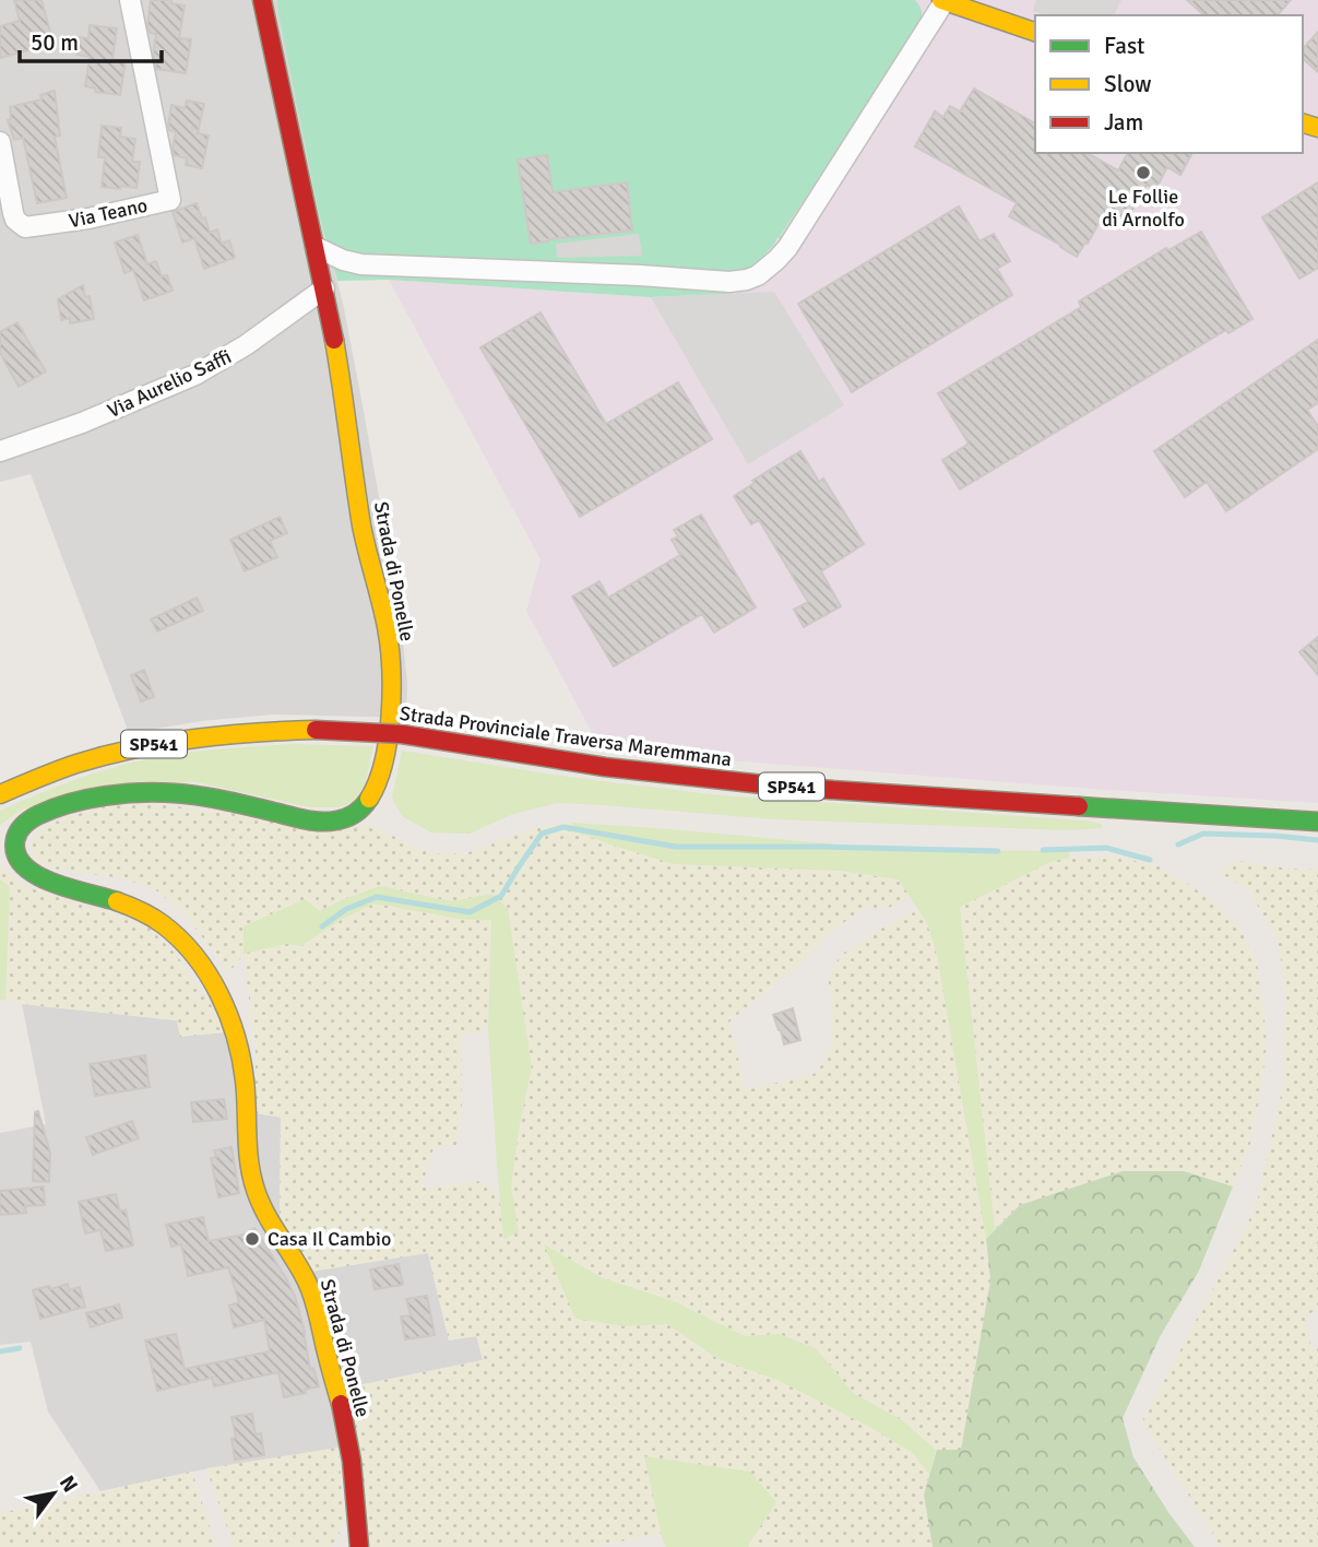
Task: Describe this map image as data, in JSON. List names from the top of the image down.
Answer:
{
  "streets": {
    "street": [
      "Via Teano",
      "Via Aurelio Saffi",
      "Strada di Ponelle",
      "Strada Provinciale Traversa Maremmana",
      "SP541"
    ]
  },
  "crossings": [
    ["Via Aurelio Saffi", "Strada di Ponelle"]
  ],
  "places": ["Le Follie di Arnolfo", "Casa Il Cambio"],
  "legend": ["Fast", "Slow", "Jam"],
  "scale_bar": "50 m",
  "north": "top right"
}
